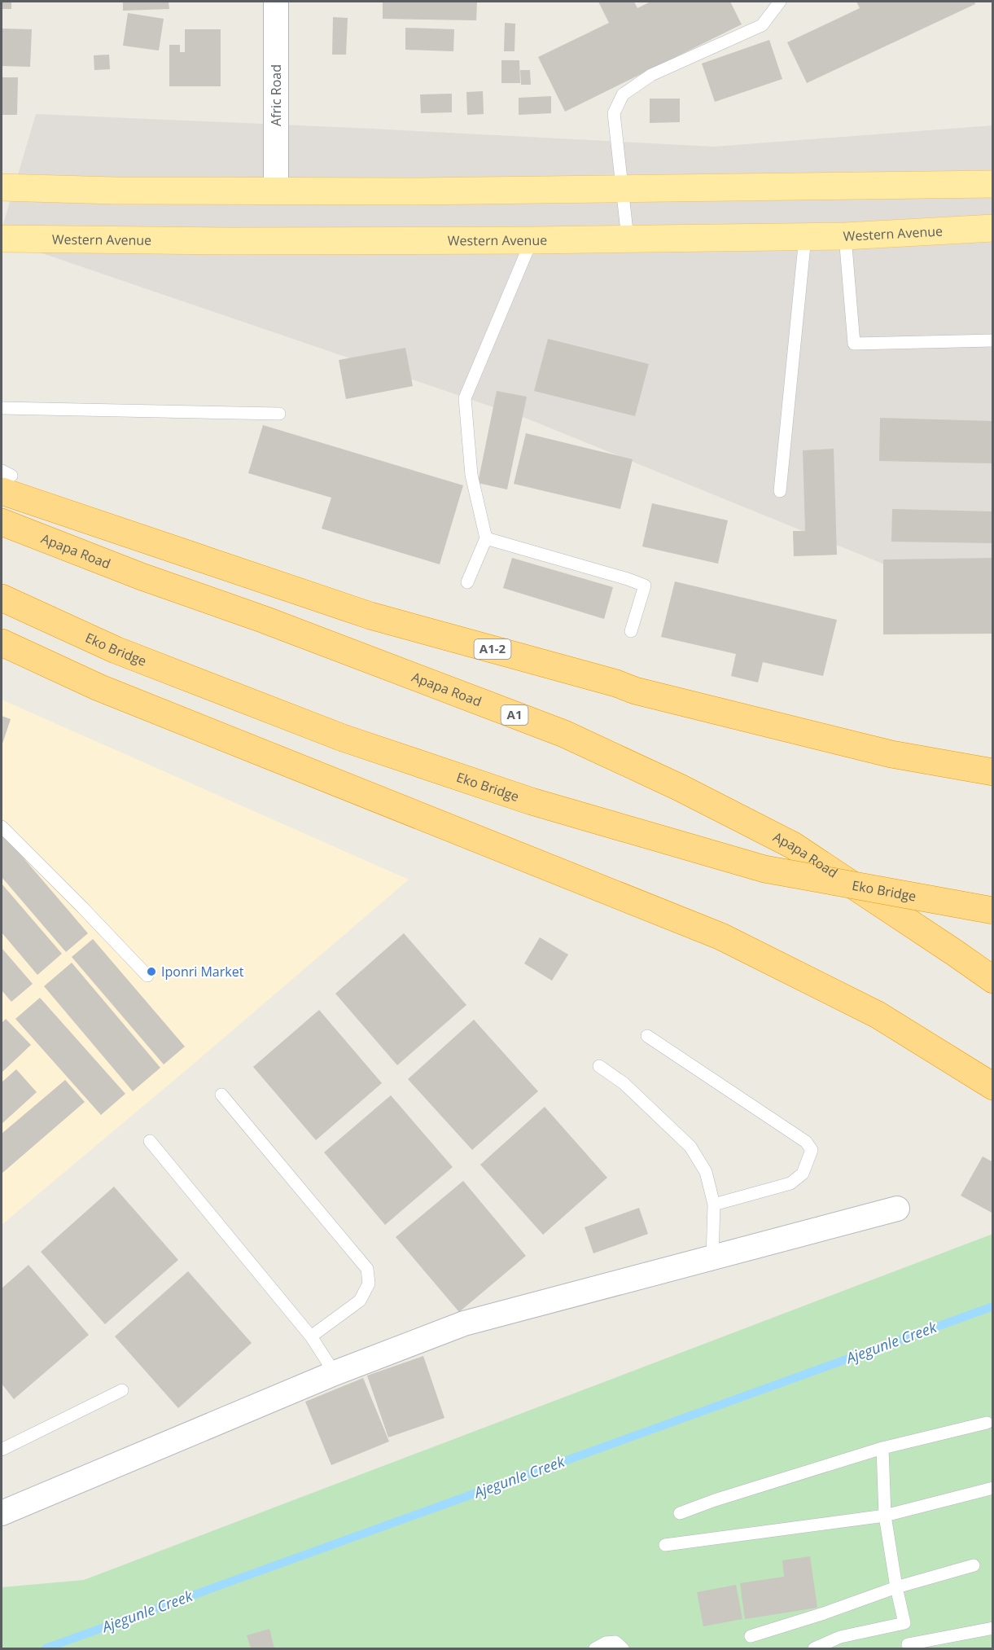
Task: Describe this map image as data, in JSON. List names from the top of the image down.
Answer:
{
  "streets": {
    "highway": [
      "Apapa Road",
      "Eko Bridge",
      "A1-2",
      "A1"
    ],
    "main road": ["Western Avenue"],
    "street": ["Afric Road"]
  },
  "water": ["Ajegunle Creek"],
  "places": ["Iponri Market"]
}
